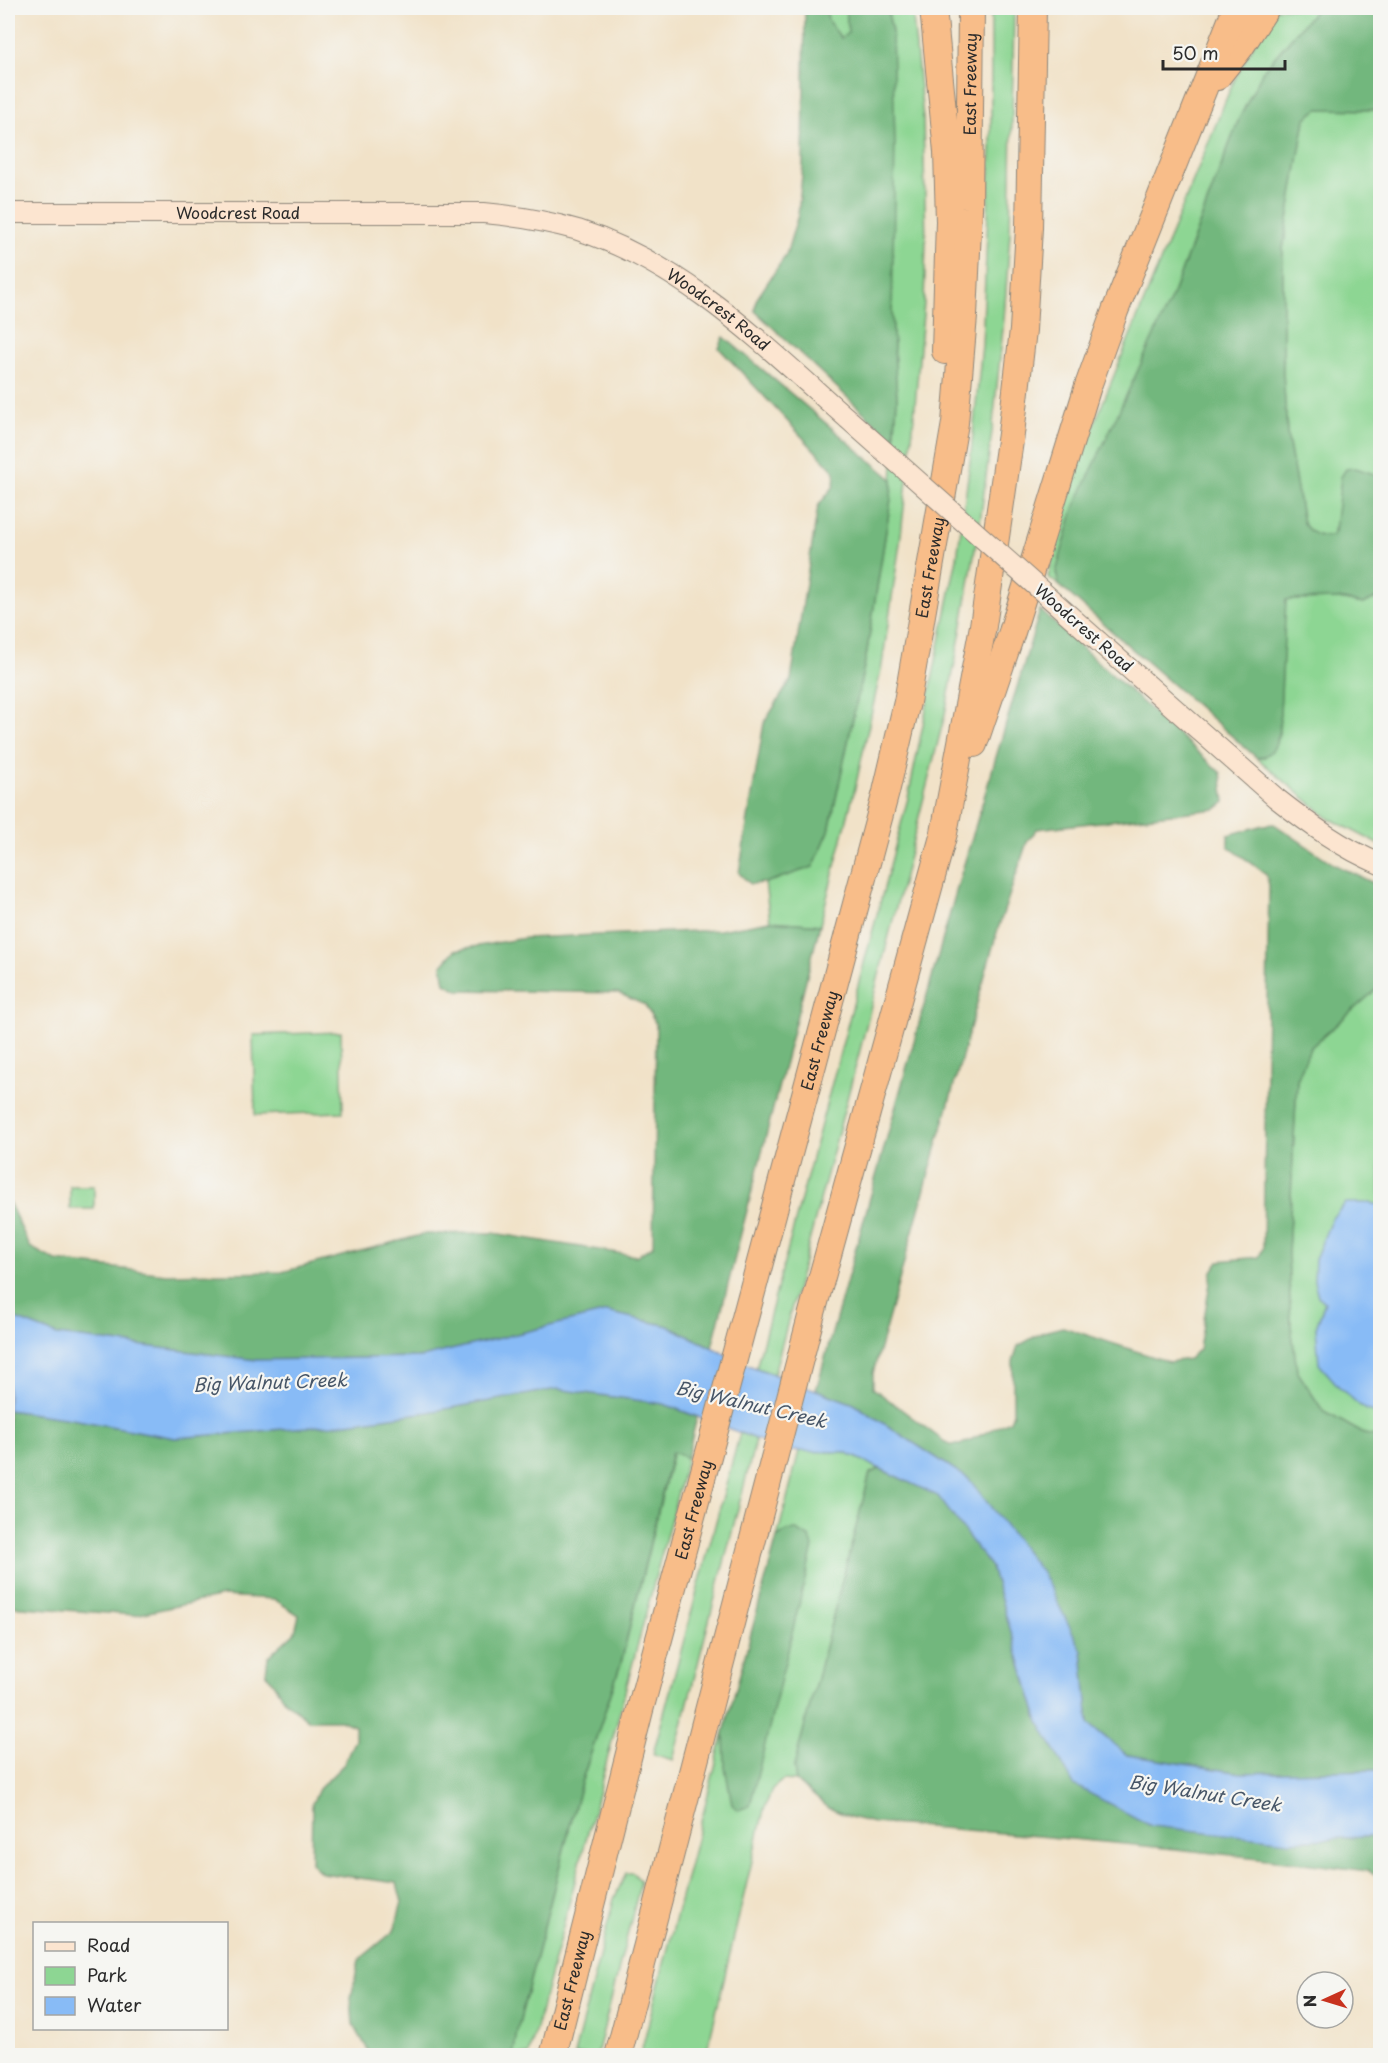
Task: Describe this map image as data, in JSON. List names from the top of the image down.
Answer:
{
  "streets": {
    "highway": ["East Freeway"],
    "street": ["Woodcrest Road"]
  },
  "water": ["Big Walnut Creek"],
  "legend": ["Road", "Park", "Water"],
  "scale_bar": "50 m",
  "north": "left"
}
